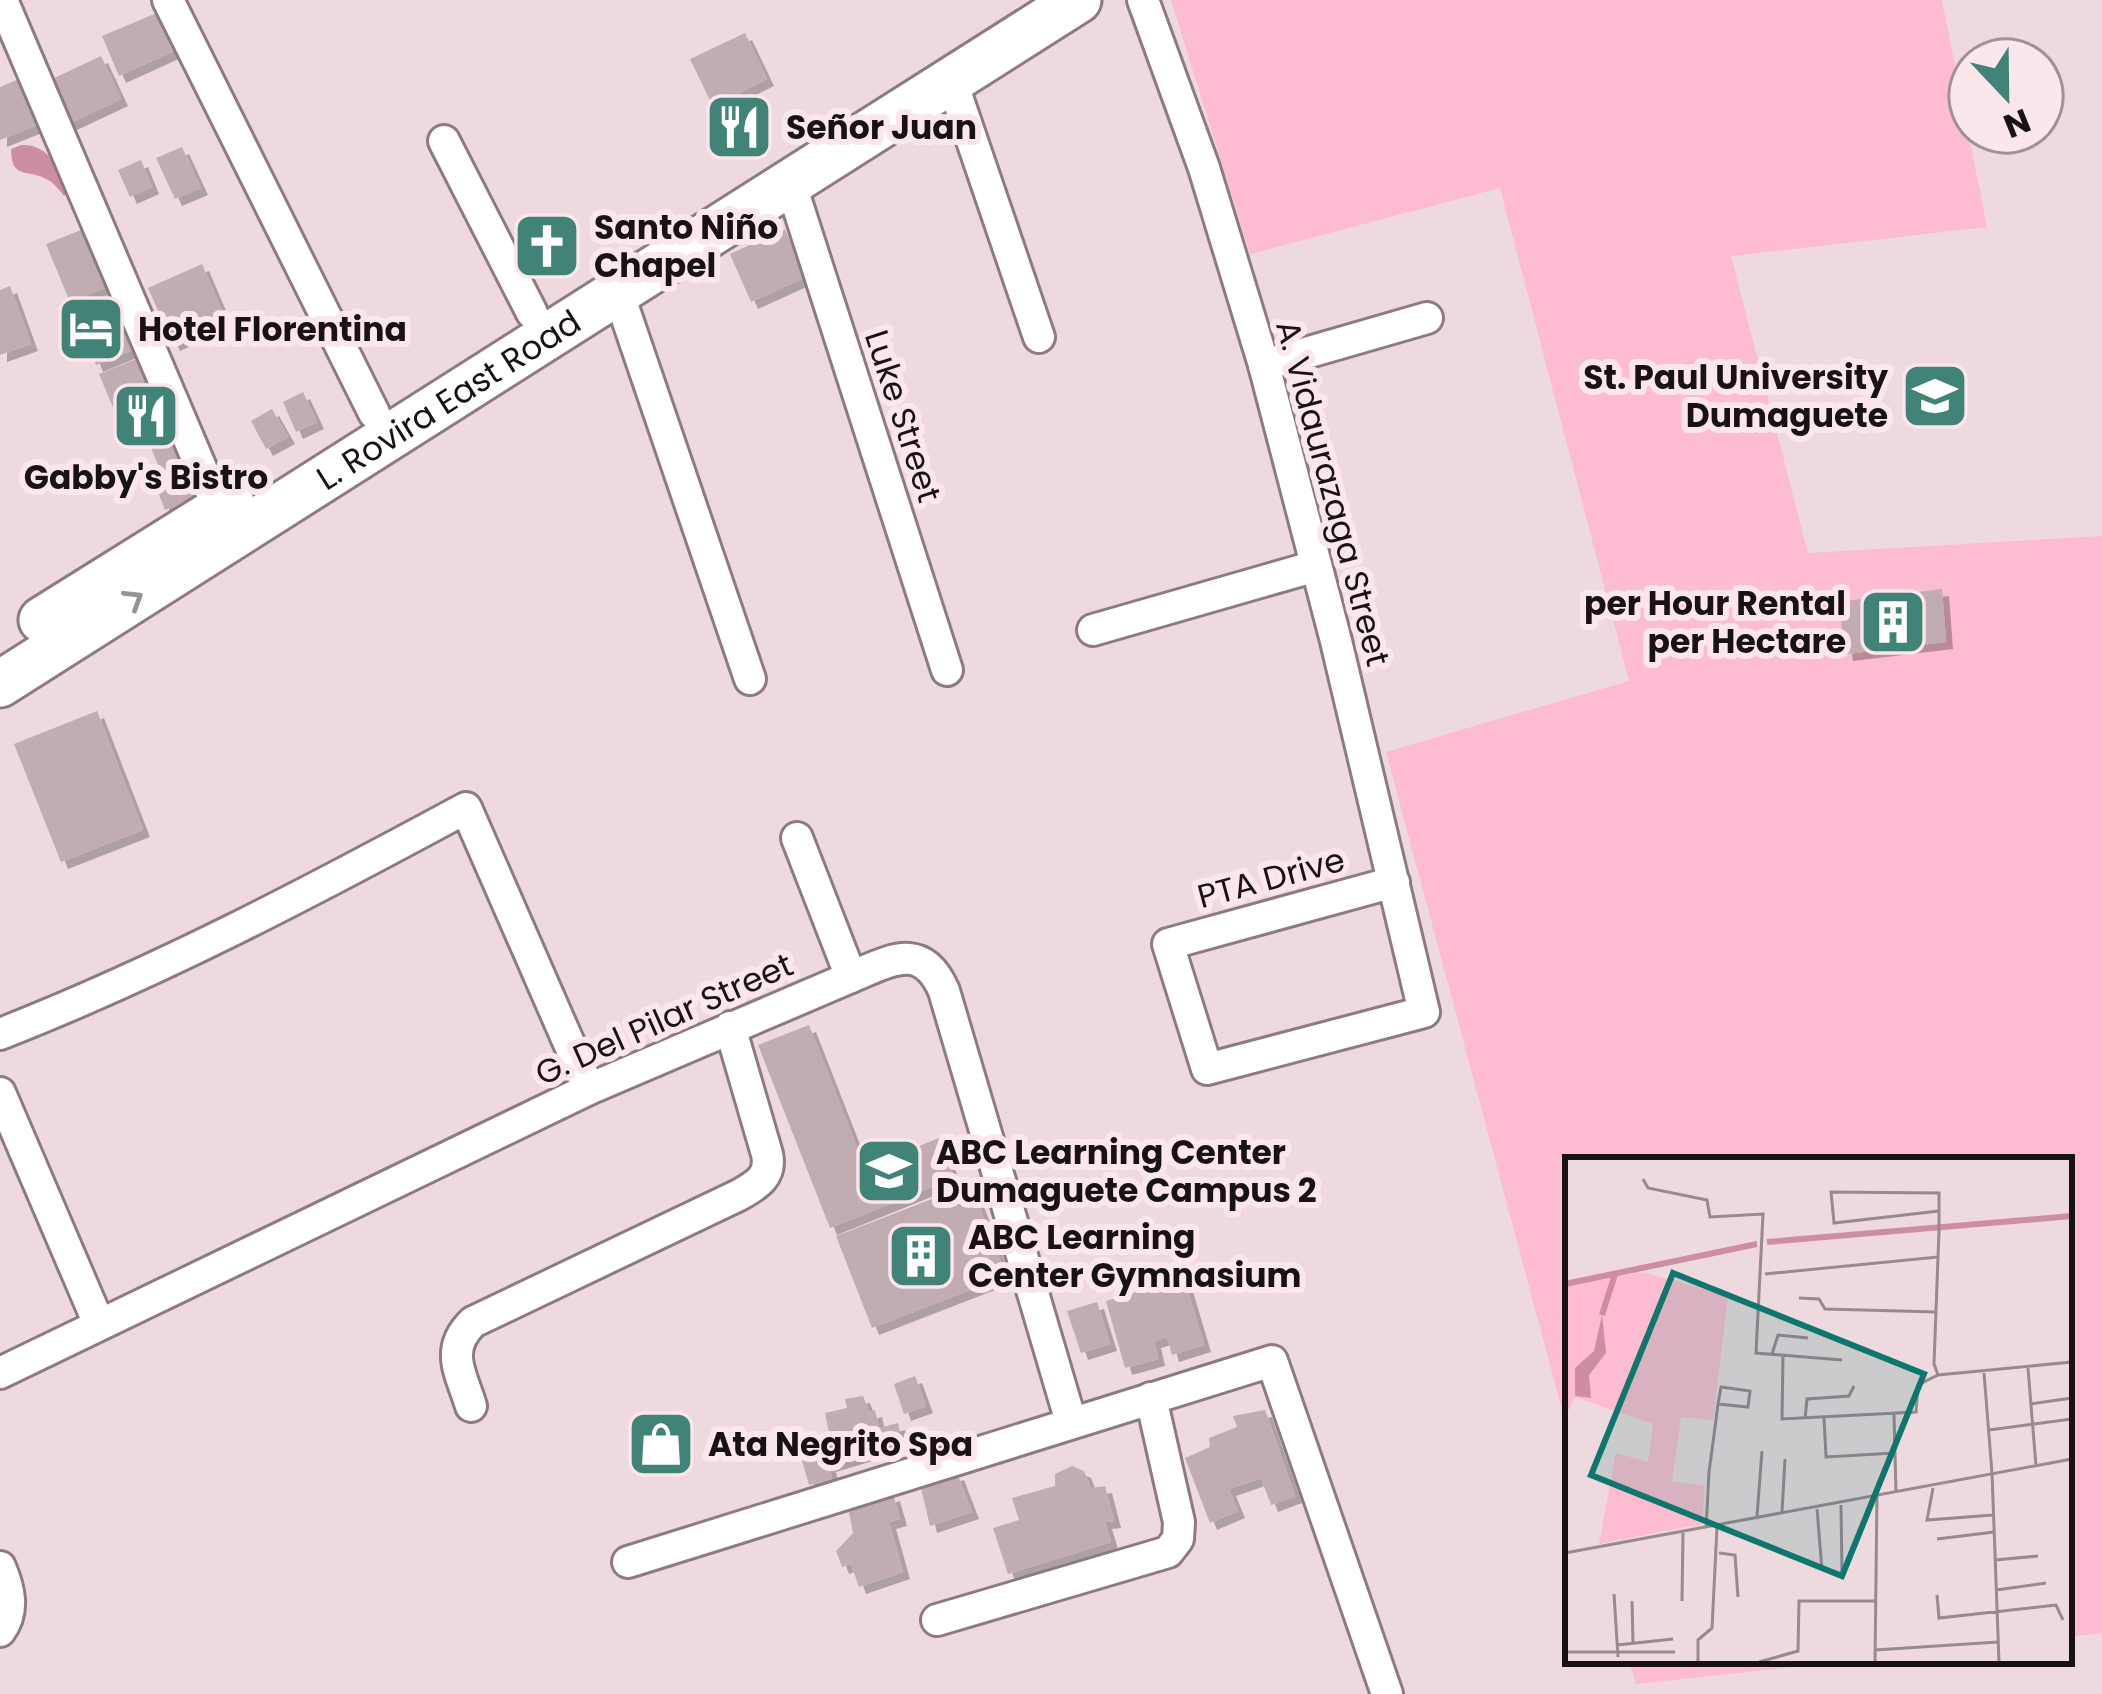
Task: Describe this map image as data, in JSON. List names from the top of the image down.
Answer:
{
  "streets": {
    "main road": ["L. Rovira East Road"],
    "street": [
      "Luke Street",
      "A. Vidaurazaga Street",
      "PTA Drive",
      "G. Del Pilar Street"
    ]
  },
  "crossings": [
    ["L. Rovira East Road", "Luke Street"],
    ["A. Vidaurazaga Street", "PTA Drive"]
  ],
  "places": {
    "restaurant": ["Señor Juan", "Gabby's Bistro"],
    "church": ["Santo Niño Chapel"],
    "hotel": ["Hotel Florentina"],
    "school or university": ["St. Paul University Dumaguete", "ABC Learning Center Dumaguete Campus 2"],
    "building": ["per Hour Rental per Hectare", "ABC Learning Center Gymnasium"],
    "shop": ["Ata Negrito Spa"]
  },
  "north": "bottom"
}
